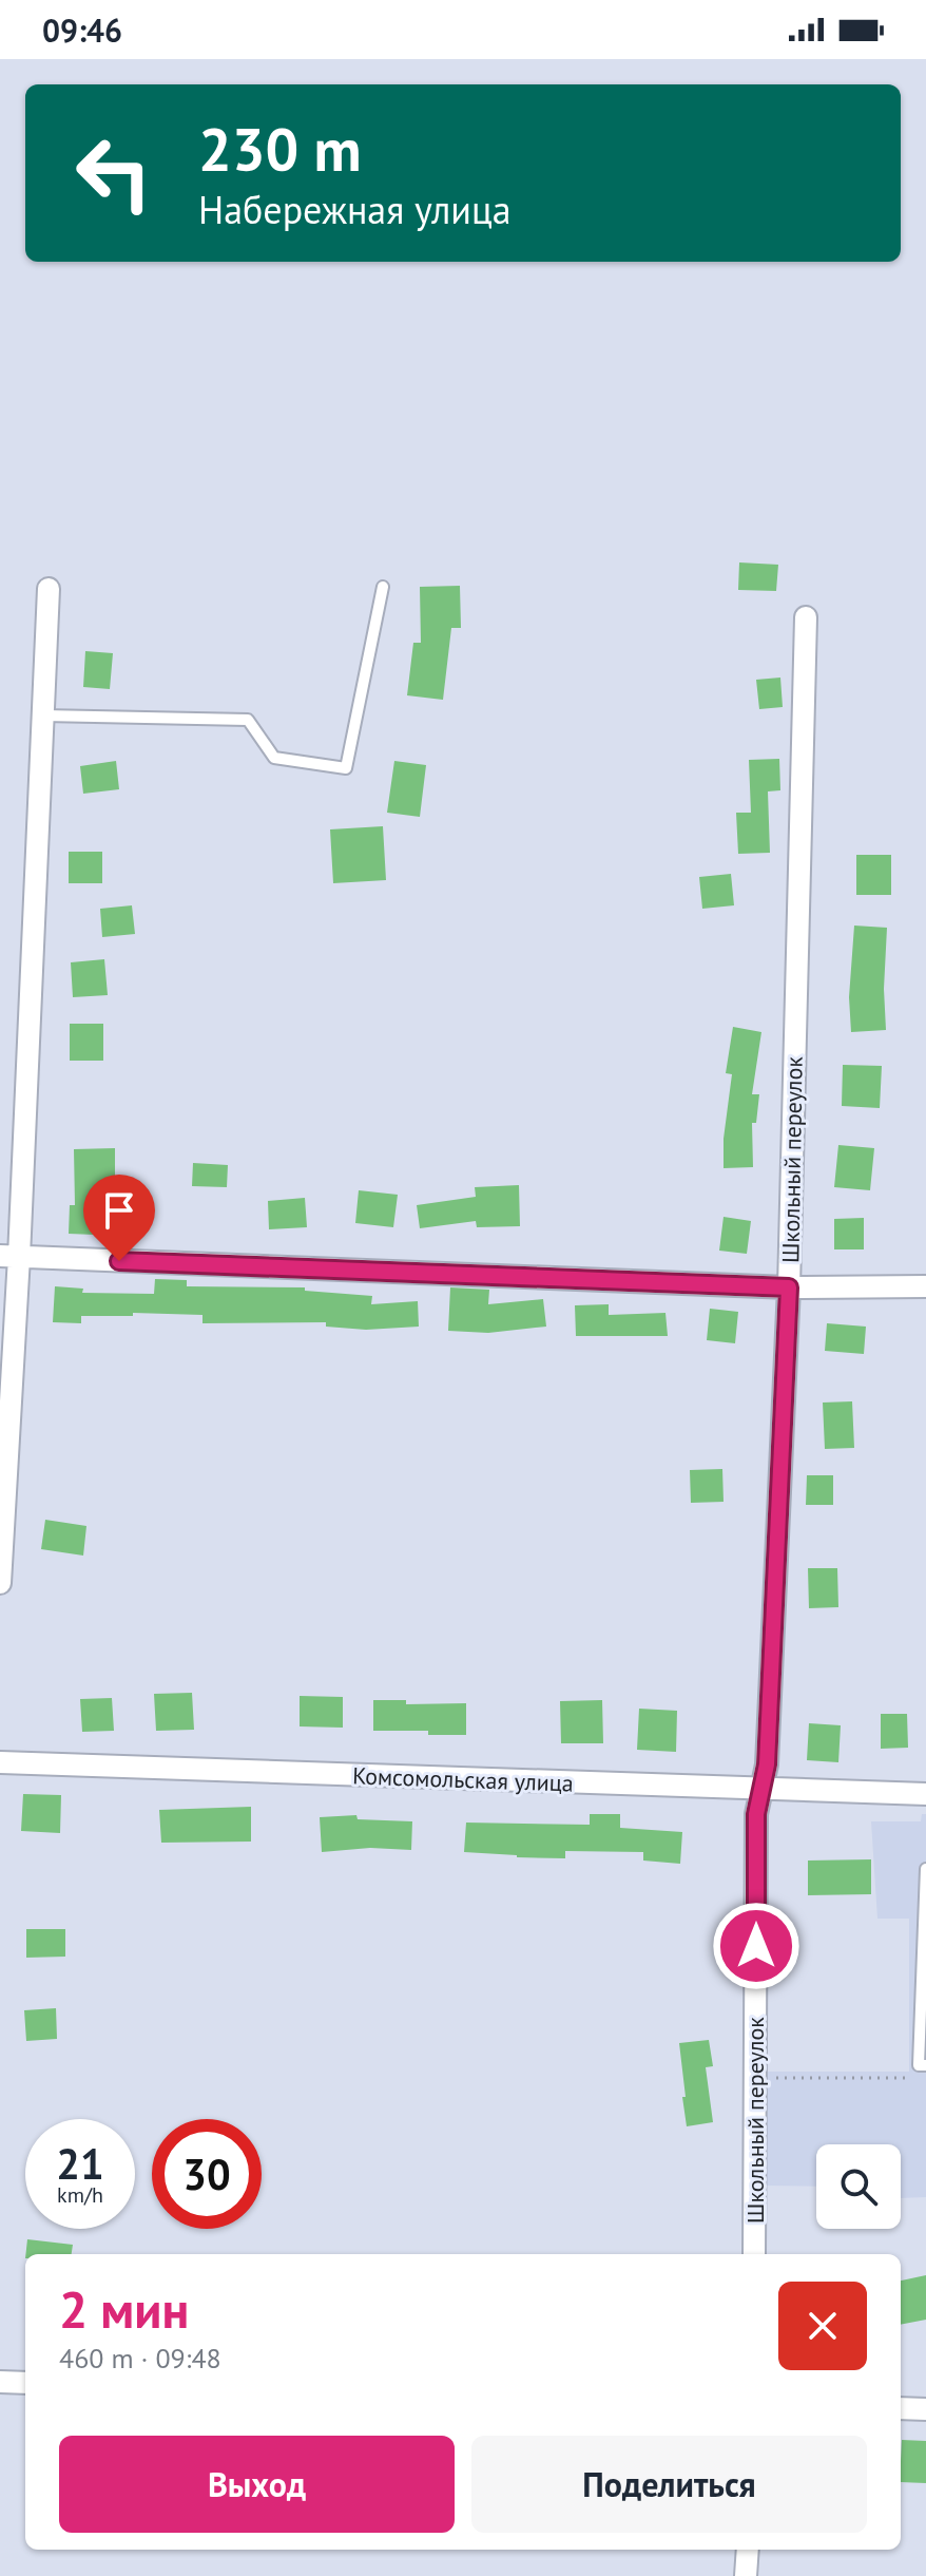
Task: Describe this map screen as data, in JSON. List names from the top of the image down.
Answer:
{
  "streets": {
    "street": ["Школьный переулок", "Комсомольская улица"]
  },
  "crossings": [
    ["Школьный переулок", "Комсомольская улица"]
  ],
  "page": {
    "status": "09:46",
    "turn": ["230 m", "Набережная улица"],
    "speed": "21 km/h",
    "limit": "30",
    "heading": ["2 мин", "460 m · 09:48"],
    "buttons": ["Выход", "Поделиться"]
  }
}
